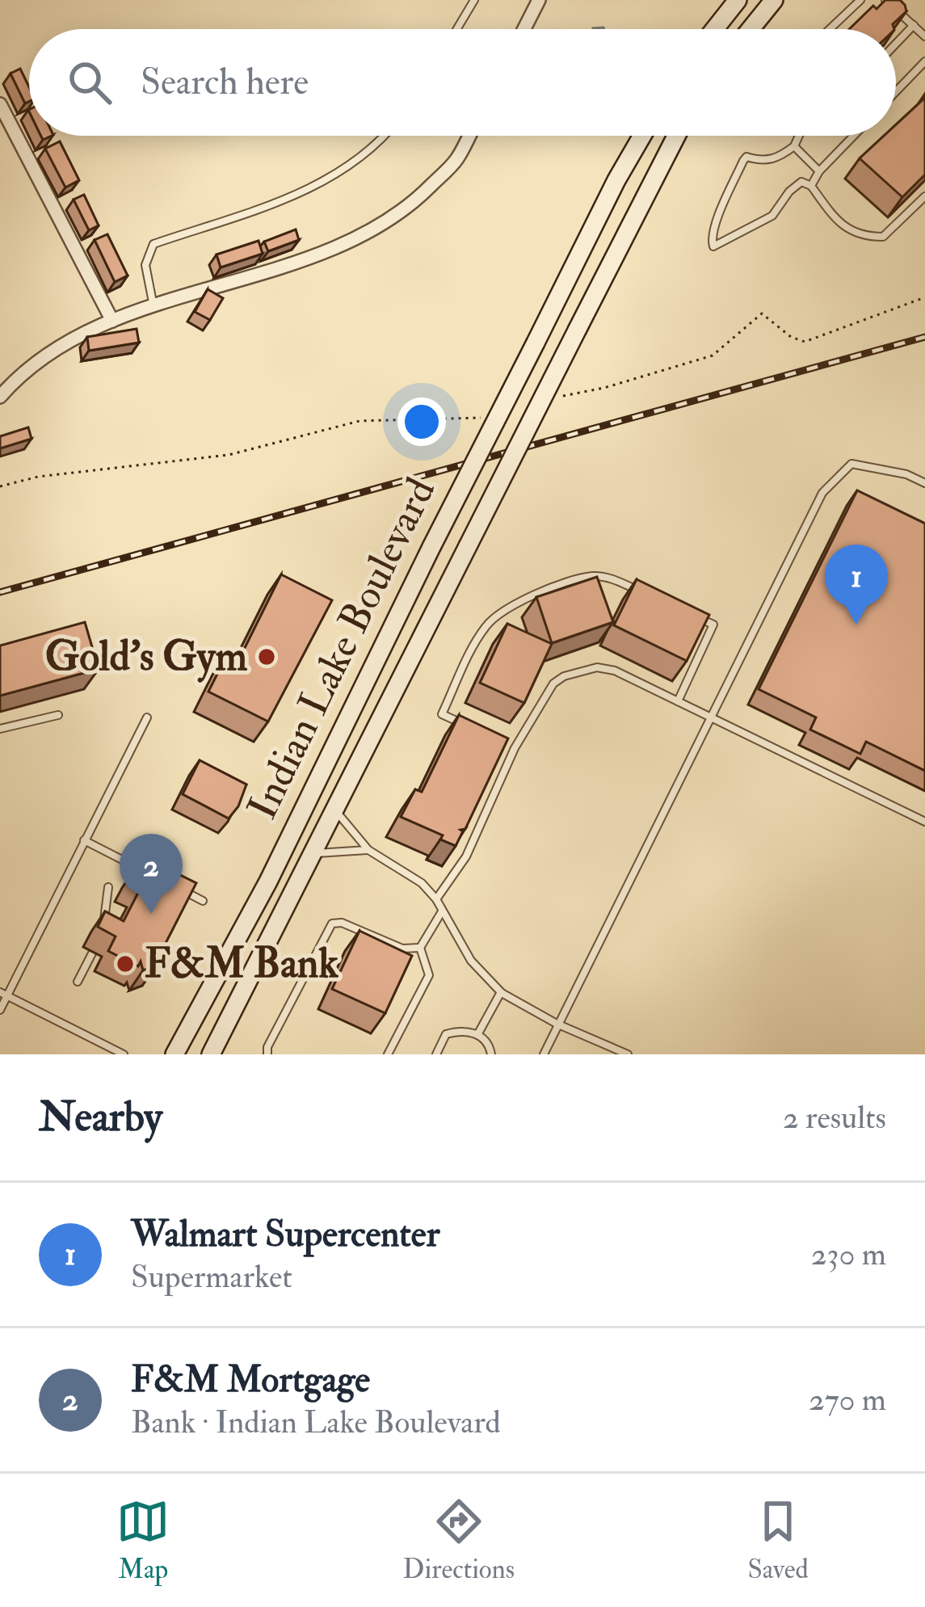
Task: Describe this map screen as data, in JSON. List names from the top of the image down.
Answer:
{
  "streets": {
    "main road": ["Indian Lake Boulevard"]
  },
  "places": ["Gold's Gym", "F&M Bank"],
  "page": {
    "search": "Search here",
    "pins": ["1", "2"],
    "heading": ["Nearby", "2 results"],
    "list": [
      {
        "mark": "1",
        "name": "Walmart Supercenter",
        "note": "Supermarket",
        "value": "230 m"
      },
      {
        "mark": "2",
        "name": "F&M Mortgage",
        "note": "Bank · Indian Lake Boulevard",
        "value": "270 m"
      }
    ],
    "nav": ["Map", "Directions", "Saved"]
  }
}
